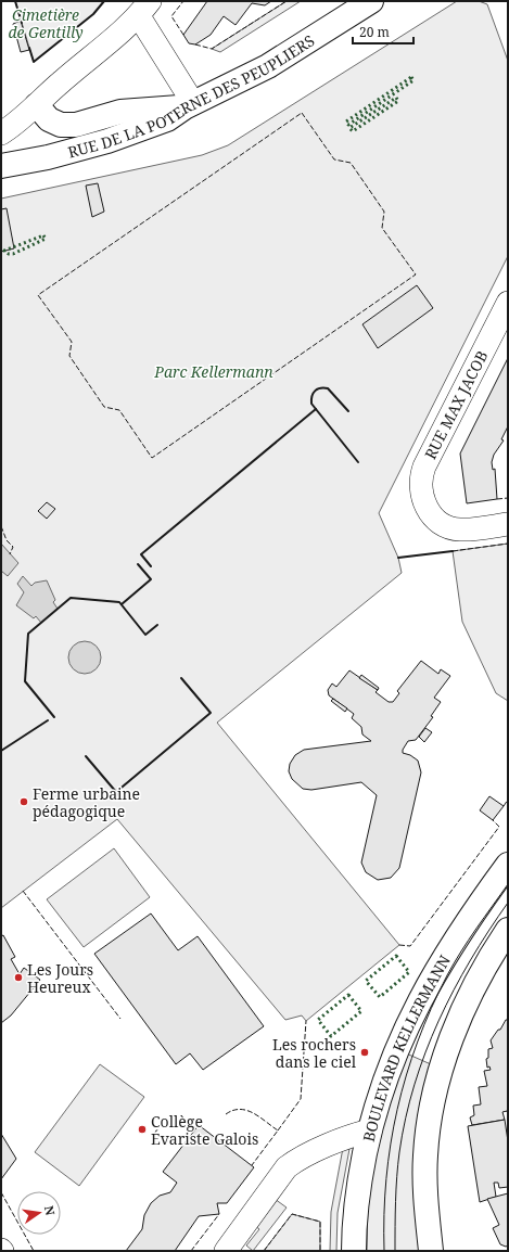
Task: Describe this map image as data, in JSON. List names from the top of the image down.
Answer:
{
  "streets": {
    "main road": ["RUE DE LA POTERNE DES PEUPLIERS", "BOULEVARD KELLERMANN"],
    "street": ["RUE MAX JACOB"]
  },
  "parks": ["Cimetière de Gentilly", "Parc Kellermann"],
  "places": [
    "Ferme urbaine pédagogique",
    "Les Jours Heureux",
    "Les rochers dans le ciel",
    "Collège Évariste Galois"
  ],
  "scale_bar": "20 m",
  "north": "right"
}
